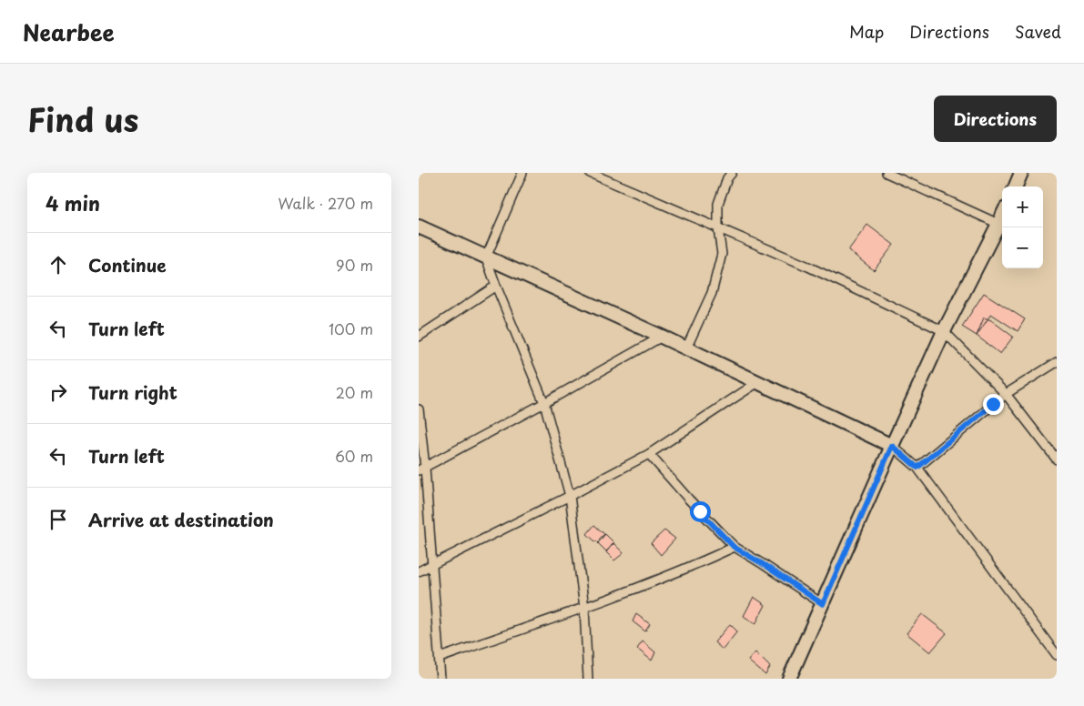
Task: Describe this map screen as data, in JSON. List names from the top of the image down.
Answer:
{
  "page": {
    "header": "Nearbee",
    "nav": ["Map", "Directions", "Saved"],
    "title": "Find us",
    "buttons": "Directions",
    "heading": ["4 min", "Walk · 270 m"],
    "map_buttons": ["+", "−"],
    "list": [
      ["Continue", "90 m"],
      ["Turn left", "100 m"],
      ["Turn right", "20 m"],
      ["Turn left", "60 m"],
      "Arrive at destination"
    ]
  }
}
